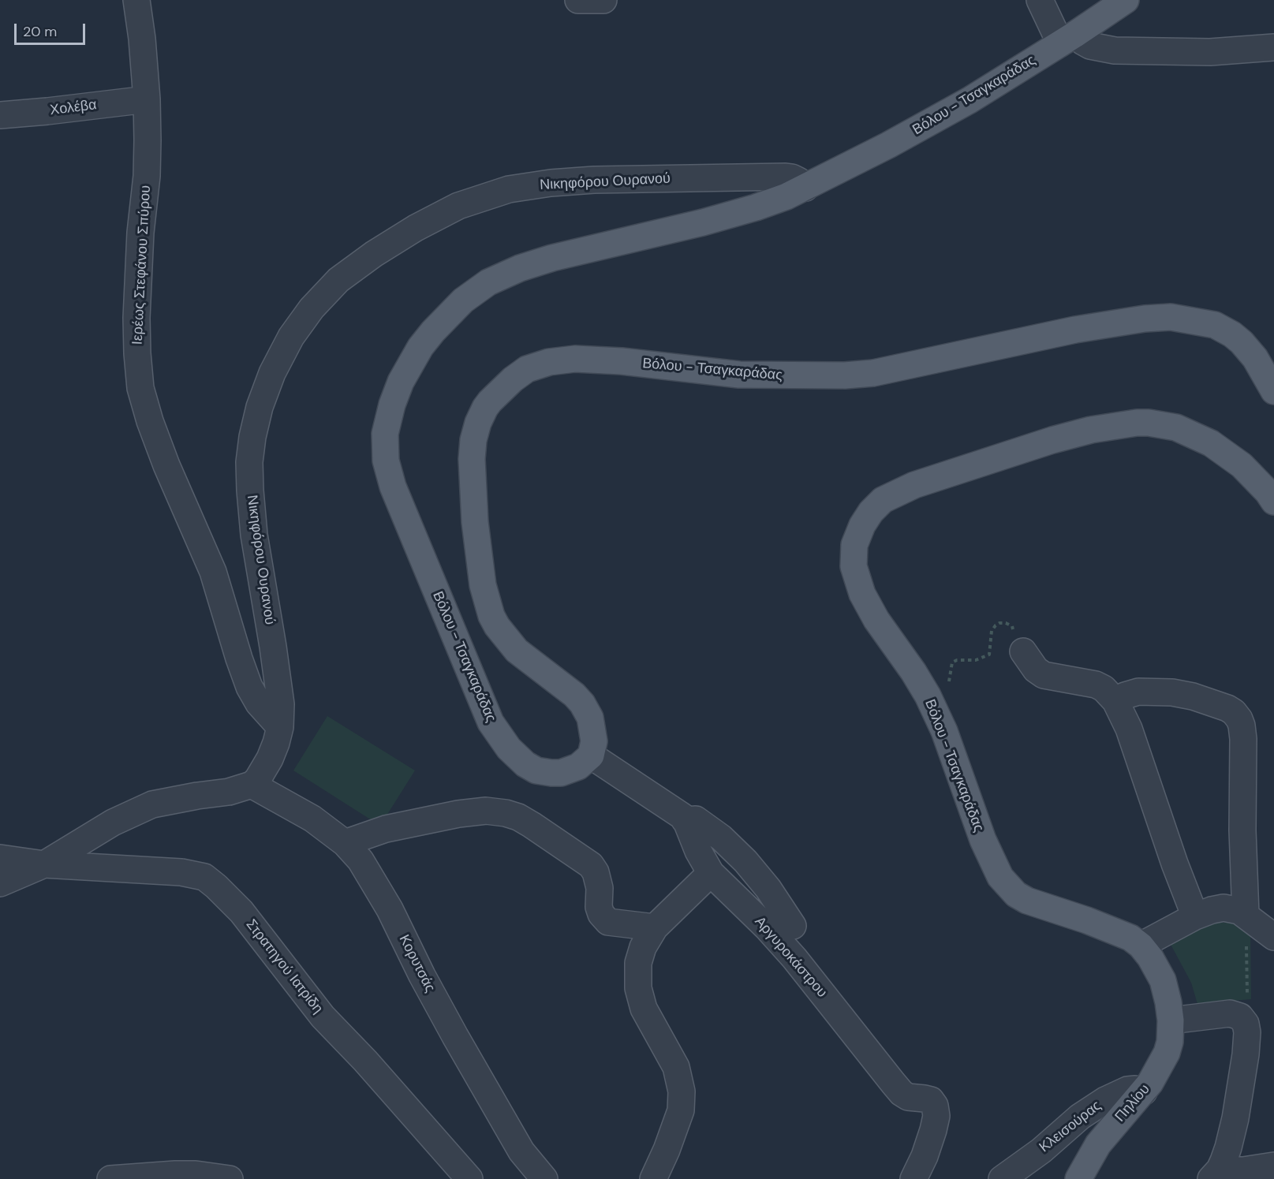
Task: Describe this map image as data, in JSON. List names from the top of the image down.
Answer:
{
  "streets": {
    "main road": ["Βόλου - Τσαγκαράδας", "Πηλίου"],
    "street": [
      "Χολέβα",
      "Νικηφόρου Ουρανού",
      "Ιερέως Στεφάνου Σπύρου",
      "Αργυροκάστρου",
      "Κορυτσάς",
      "Στρατηγού Ιατρίδη",
      "Κλεισούρας"
    ]
  },
  "crossings": [
    ["Βόλου - Τσαγκαράδας", "Νικηφόρου Ουρανού"],
    ["Βόλου - Τσαγκαράδας", "Αργυροκάστρου"],
    ["Βόλου - Τσαγκαράδας", "Πηλίου"],
    ["Χολέβα", "Ιερέως Στεφάνου Σπύρου"],
    ["Νικηφόρου Ουρανού", "Ιερέως Στεφάνου Σπύρου"],
    ["Νικηφόρου Ουρανού", "Κορυτσάς"],
    ["Πηλίου", "Κλεισούρας"]
  ],
  "scale_bar": "20 m"
}
